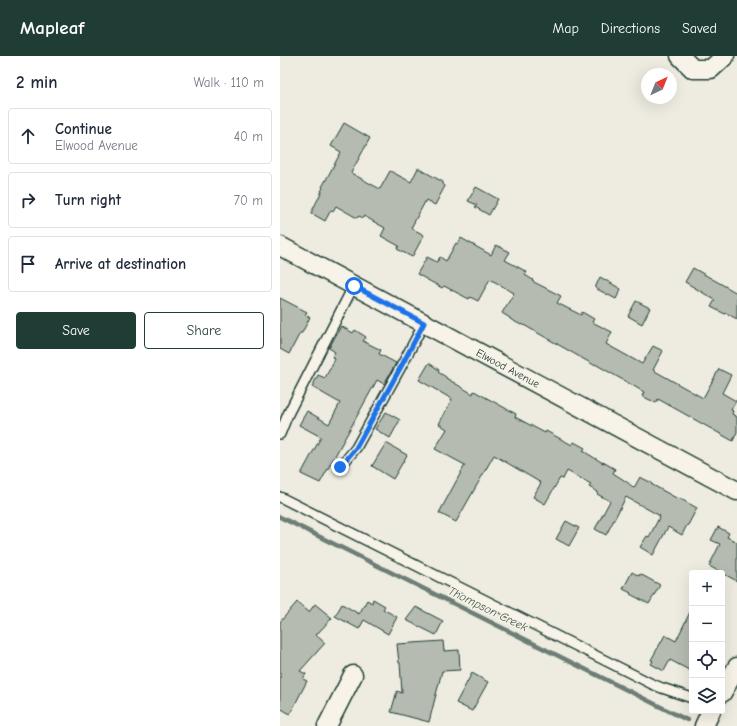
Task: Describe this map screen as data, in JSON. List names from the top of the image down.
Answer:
{
  "streets": {
    "street": ["Elwood Avenue"]
  },
  "water": ["Thompson Creek"],
  "north": "top right",
  "page": {
    "header": "Mapleaf",
    "nav": ["Map", "Directions", "Saved"],
    "heading": ["2 min", "Walk · 110 m"],
    "list": [
      ["Continue", "Elwood Avenue", "40 m"],
      ["Turn right", "70 m"],
      "Arrive at destination"
    ],
    "buttons": ["Save", "Share"],
    "map_buttons": ["+", "−"]
  }
}
